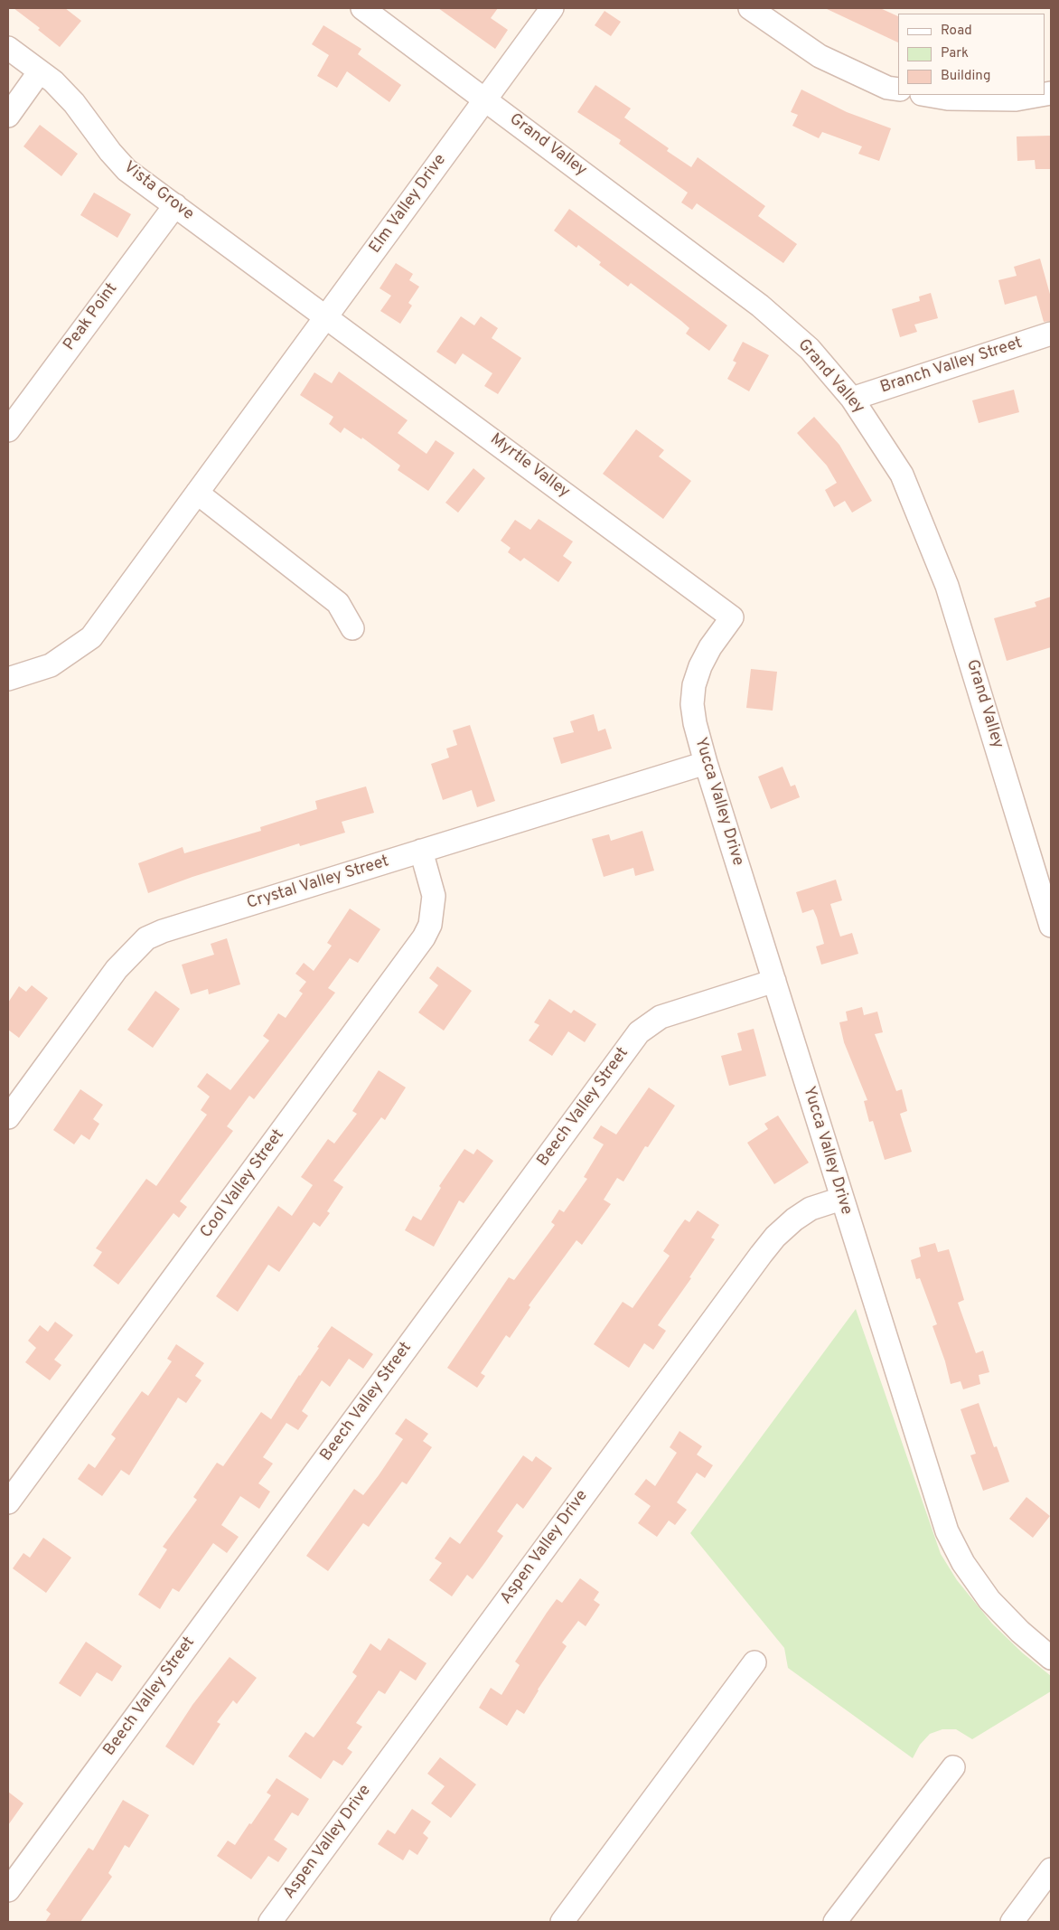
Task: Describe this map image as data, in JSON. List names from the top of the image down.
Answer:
{
  "streets": {
    "street": [
      "Grand Valley",
      "Vista Grove",
      "Elm Valley Drive",
      "Peak Point",
      "Branch Valley Street",
      "Myrtle Valley",
      "Yucca Valley Drive",
      "Crystal Valley Street",
      "Beech Valley Street",
      "Cool Valley Street",
      "Aspen Valley Drive"
    ]
  },
  "crossings": [
    ["Grand Valley", "Elm Valley Drive"],
    ["Grand Valley", "Branch Valley Street"],
    ["Vista Grove", "Elm Valley Drive"],
    ["Vista Grove", "Peak Point"],
    ["Vista Grove", "Myrtle Valley"],
    ["Elm Valley Drive", "Myrtle Valley"],
    ["Myrtle Valley", "Yucca Valley Drive"],
    ["Yucca Valley Drive", "Crystal Valley Street"],
    ["Yucca Valley Drive", "Beech Valley Street"],
    ["Yucca Valley Drive", "Aspen Valley Drive"],
    ["Crystal Valley Street", "Cool Valley Street"]
  ],
  "legend": ["Road", "Park", "Building"]
}
